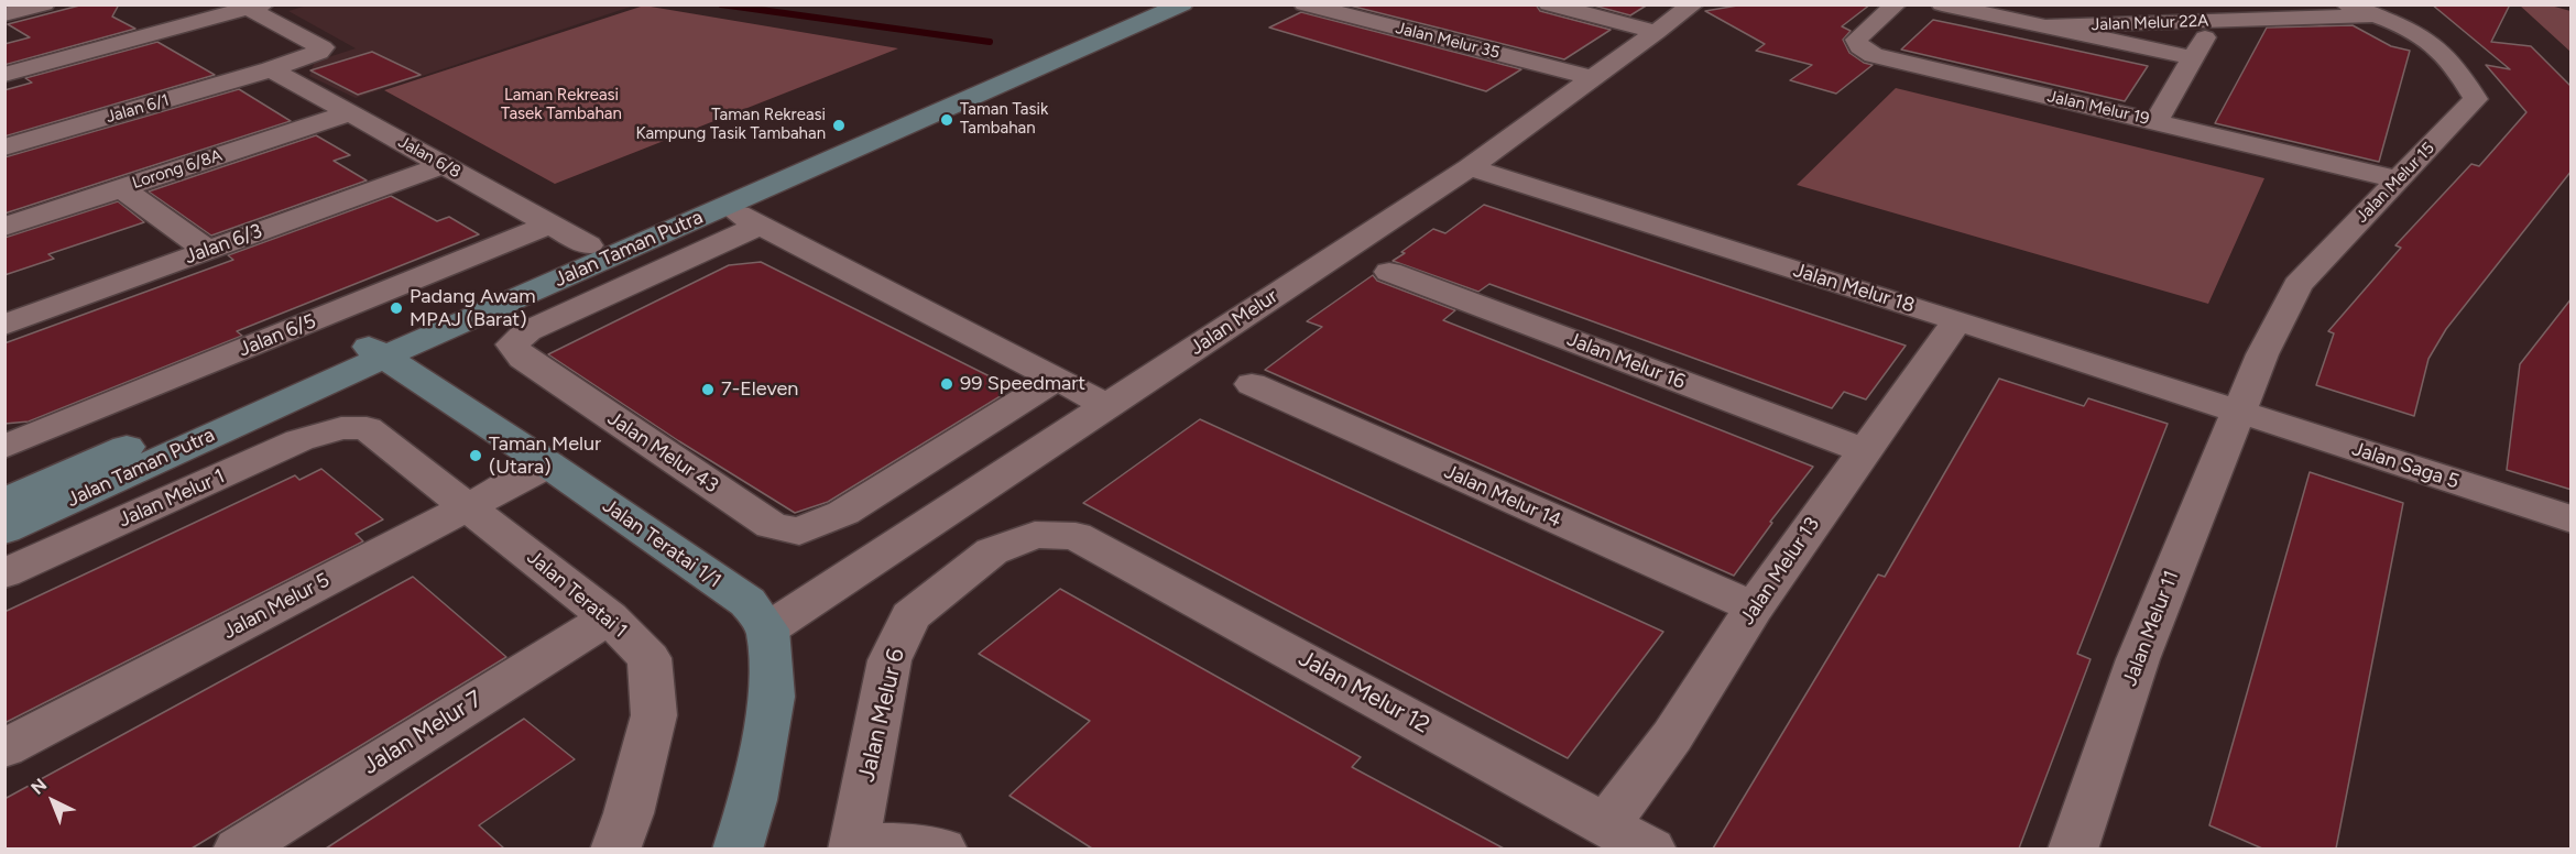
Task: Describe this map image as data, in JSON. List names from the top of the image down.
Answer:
{
  "streets": {
    "street": [
      "Jalan Melur 22A",
      "Jalan Melur 35",
      "Jalan Melur 19",
      "Jalan 6/1",
      "Jalan 6/8",
      "Lorong 6/8A",
      "Jalan Melur 15",
      "Jalan 6/3",
      "Jalan Taman Putra",
      "Jalan Melur 18",
      "Jalan Melur",
      "Jalan 6/5",
      "Jalan Melur 16",
      "Jalan Melur 43",
      "Jalan Saga 5",
      "Jalan Melur 14",
      "Jalan Melur 1",
      "Jalan Teratai 1/1",
      "Jalan Melur 13",
      "Jalan Teratai 1",
      "Jalan Melur 5",
      "Jalan Melur 11",
      "Jalan Melur 12",
      "Jalan Melur 6",
      "Jalan Melur 7"
    ]
  },
  "crossings": [
    ["Jalan Melur 22A", "Jalan Melur 15"],
    ["Jalan Melur 35", "Jalan Melur"],
    ["Jalan Melur 19", "Jalan Melur 15"],
    ["Jalan 6/1", "Jalan 6/8"],
    ["Jalan 6/8", "Lorong 6/8A"],
    ["Jalan 6/8", "Jalan 6/3"],
    ["Jalan 6/8", "Jalan Taman Putra"],
    ["Jalan 6/8", "Jalan 6/5"],
    ["Jalan Melur 15", "Jalan Melur 18"],
    ["Jalan Melur 15", "Jalan Saga 5"],
    ["Jalan Melur 15", "Jalan Melur 11"],
    ["Jalan Taman Putra", "Jalan Teratai 1/1"],
    ["Jalan Melur 18", "Jalan Melur"],
    ["Jalan Melur 18", "Jalan Saga 5"],
    ["Jalan Melur 18", "Jalan Melur 13"],
    ["Jalan Melur 18", "Jalan Melur 11"],
    ["Jalan Melur", "Jalan Teratai 1/1"],
    ["Jalan Melur 16", "Jalan Melur 13"],
    ["Jalan Saga 5", "Jalan Melur 11"],
    ["Jalan Melur 14", "Jalan Melur 13"],
    ["Jalan Melur 1", "Jalan Teratai 1"],
    ["Jalan Teratai 1/1", "Jalan Melur 5"],
    ["Jalan Melur 13", "Jalan Melur 12"],
    ["Jalan Teratai 1", "Jalan Melur 5"],
    ["Jalan Teratai 1", "Jalan Melur 7"],
    ["Jalan Melur 12", "Jalan Melur 6"]
  ],
  "parks": ["Laman Rekreasi Tasek Tambahan"],
  "places": [
    "Taman Tasik Tambahan",
    "Taman Rekreasi Kampung Tasik Tambahan",
    "Padang Awam MPAJ (Barat)",
    "99 Speedmart",
    "7-Eleven",
    "Taman Melur (Utara)"
  ],
  "north": "top left"
}
